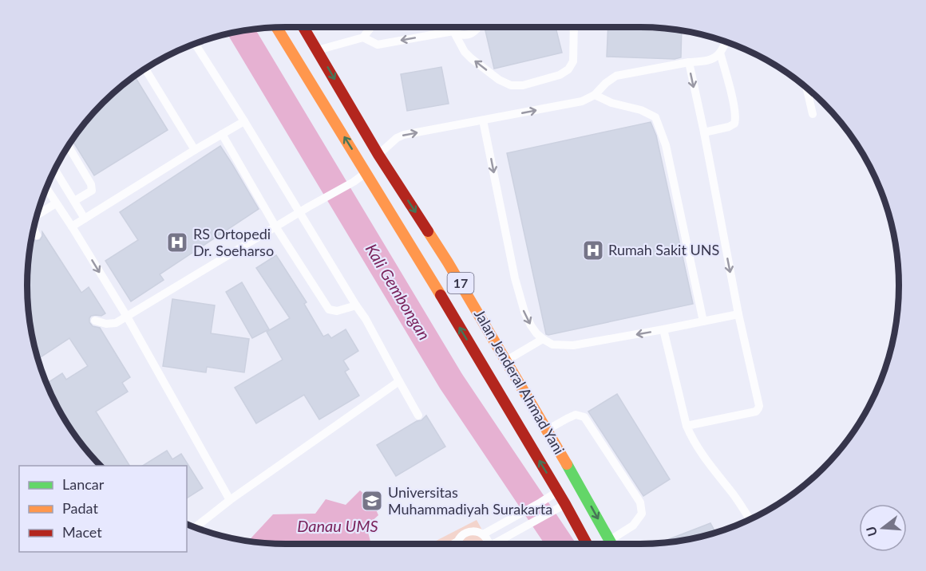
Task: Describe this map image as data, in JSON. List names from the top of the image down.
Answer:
{
  "streets": {
    "highway": ["17", "Jalan Jenderal Ahmad Yani"]
  },
  "water": ["Kali Gembongan", "Danau UMS"],
  "places": {
    "hospital": ["RS Ortopedi Dr. Soeharso", "Rumah Sakit UNS"],
    "school or university": ["Universitas Muhammadiyah Surakarta"]
  },
  "legend": ["Lancar", "Padat", "Macet"],
  "north": "left"
}
